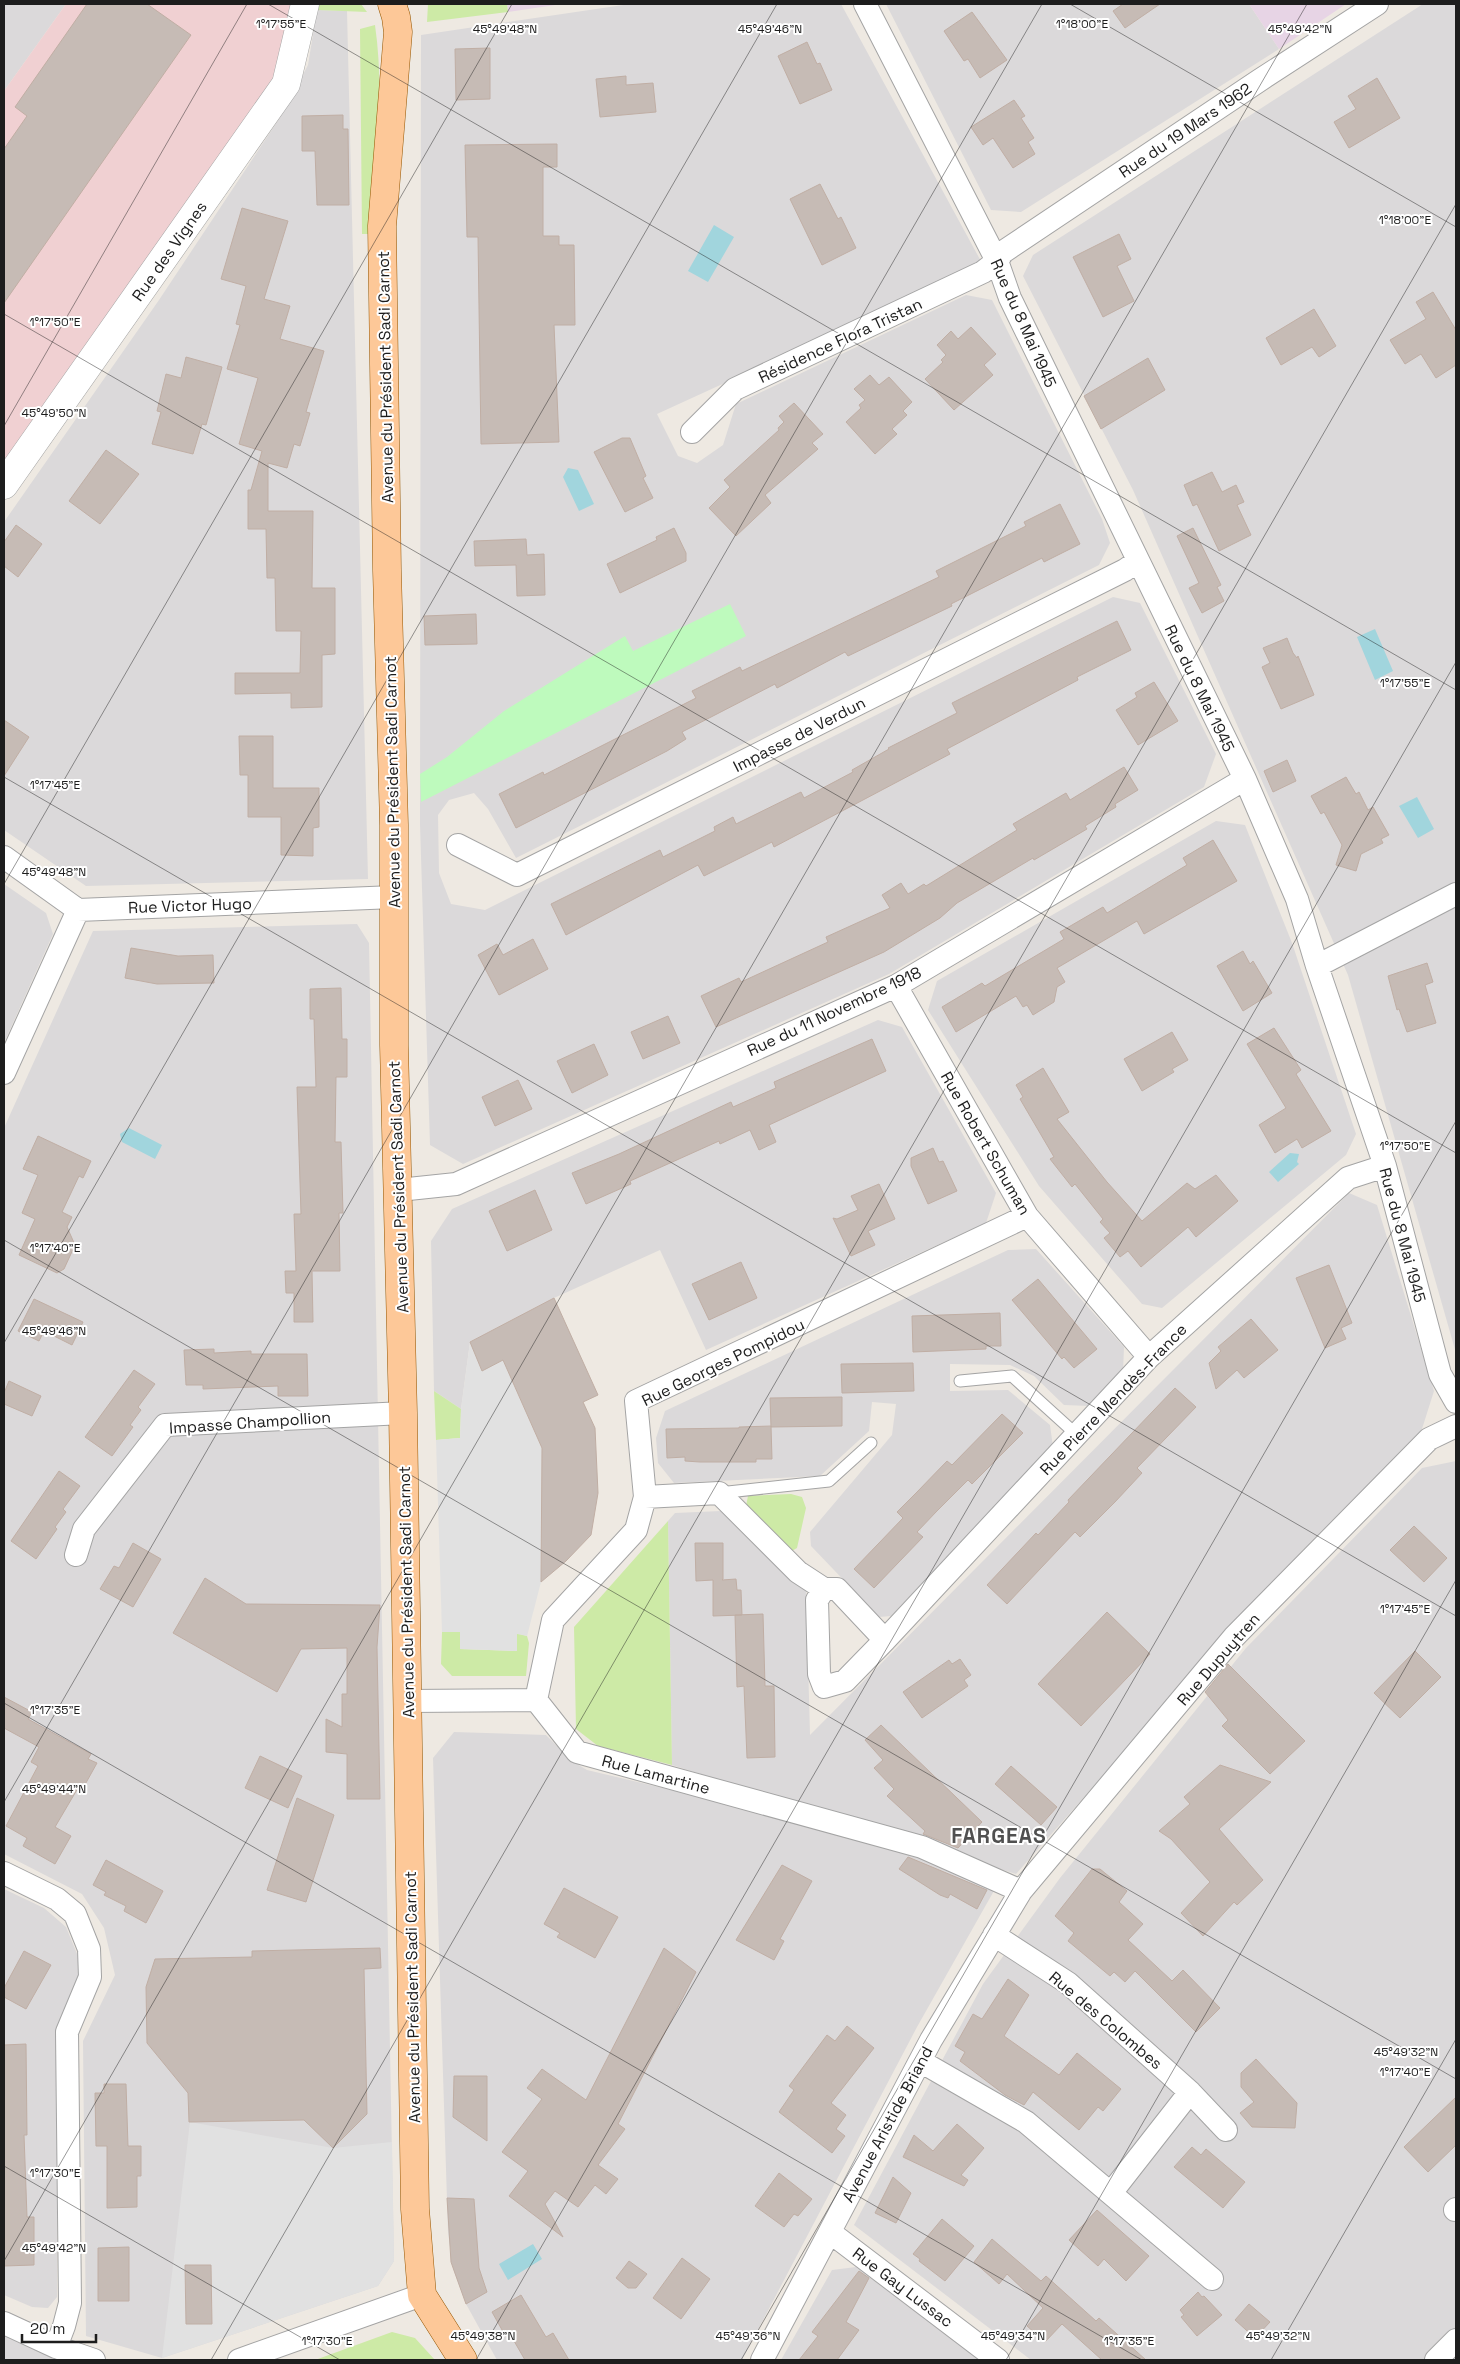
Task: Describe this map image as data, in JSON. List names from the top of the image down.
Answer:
{
  "streets": {
    "main road": ["Avenue du Président Sadi Carnot"],
    "street": [
      "Rue du 19 Mars 1962",
      "Rue des Vignes",
      "Rue du 8 Mai 1945",
      "Résidence Flora Tristan",
      "Impasse de Verdun",
      "Rue Victor Hugo",
      "Rue du 11 Novembre 1918",
      "Rue Robert Schuman",
      "Rue Georges Pompidou",
      "Rue Pierre Mendès-France",
      "Impasse Champollion",
      "Rue Dupuytren",
      "Rue Lamartine",
      "Rue des Colombes",
      "Avenue Aristide Briand",
      "Rue Gay Lussac"
    ]
  },
  "crossings": [
    ["Rue du 19 Mars 1962", "Rue du 8 Mai 1945"],
    ["Rue du 19 Mars 1962", "Résidence Flora Tristan"],
    ["Rue du 8 Mai 1945", "Résidence Flora Tristan"],
    ["Rue du 8 Mai 1945", "Impasse de Verdun"],
    ["Rue du 8 Mai 1945", "Rue du 11 Novembre 1918"],
    ["Rue du 8 Mai 1945", "Rue Pierre Mendès-France"],
    ["Avenue du Président Sadi Carnot", "Rue Victor Hugo"],
    ["Avenue du Président Sadi Carnot", "Rue du 11 Novembre 1918"],
    ["Avenue du Président Sadi Carnot", "Impasse Champollion"],
    ["Rue du 11 Novembre 1918", "Rue Robert Schuman"],
    ["Rue Robert Schuman", "Rue Georges Pompidou"],
    ["Rue Robert Schuman", "Rue Pierre Mendès-France"],
    ["Rue Georges Pompidou", "Rue Lamartine"],
    ["Rue Dupuytren", "Rue Lamartine"],
    ["Rue Dupuytren", "Avenue Aristide Briand"],
    ["Rue Lamartine", "Avenue Aristide Briand"],
    ["Rue des Colombes", "Avenue Aristide Briand"],
    ["Avenue Aristide Briand", "Rue Gay Lussac"]
  ],
  "districts": ["FARGEAS"],
  "scale_bar": "20 m",
  "coordinates": [
    "1°17'55\"E",
    "1°18'00\"E",
    "45°49'48\"N",
    "45°49'46\"N",
    "45°49'42\"N",
    "1°17'50\"E",
    "45°49'50\"N",
    "1°17'45\"E",
    "1°17'40\"E",
    "1°17'35\"E",
    "45°49'44\"N",
    "45°49'32\"N",
    "1°17'30\"E",
    "45°49'38\"N",
    "45°49'36\"N",
    "45°49'34\"N"
  ]
}
